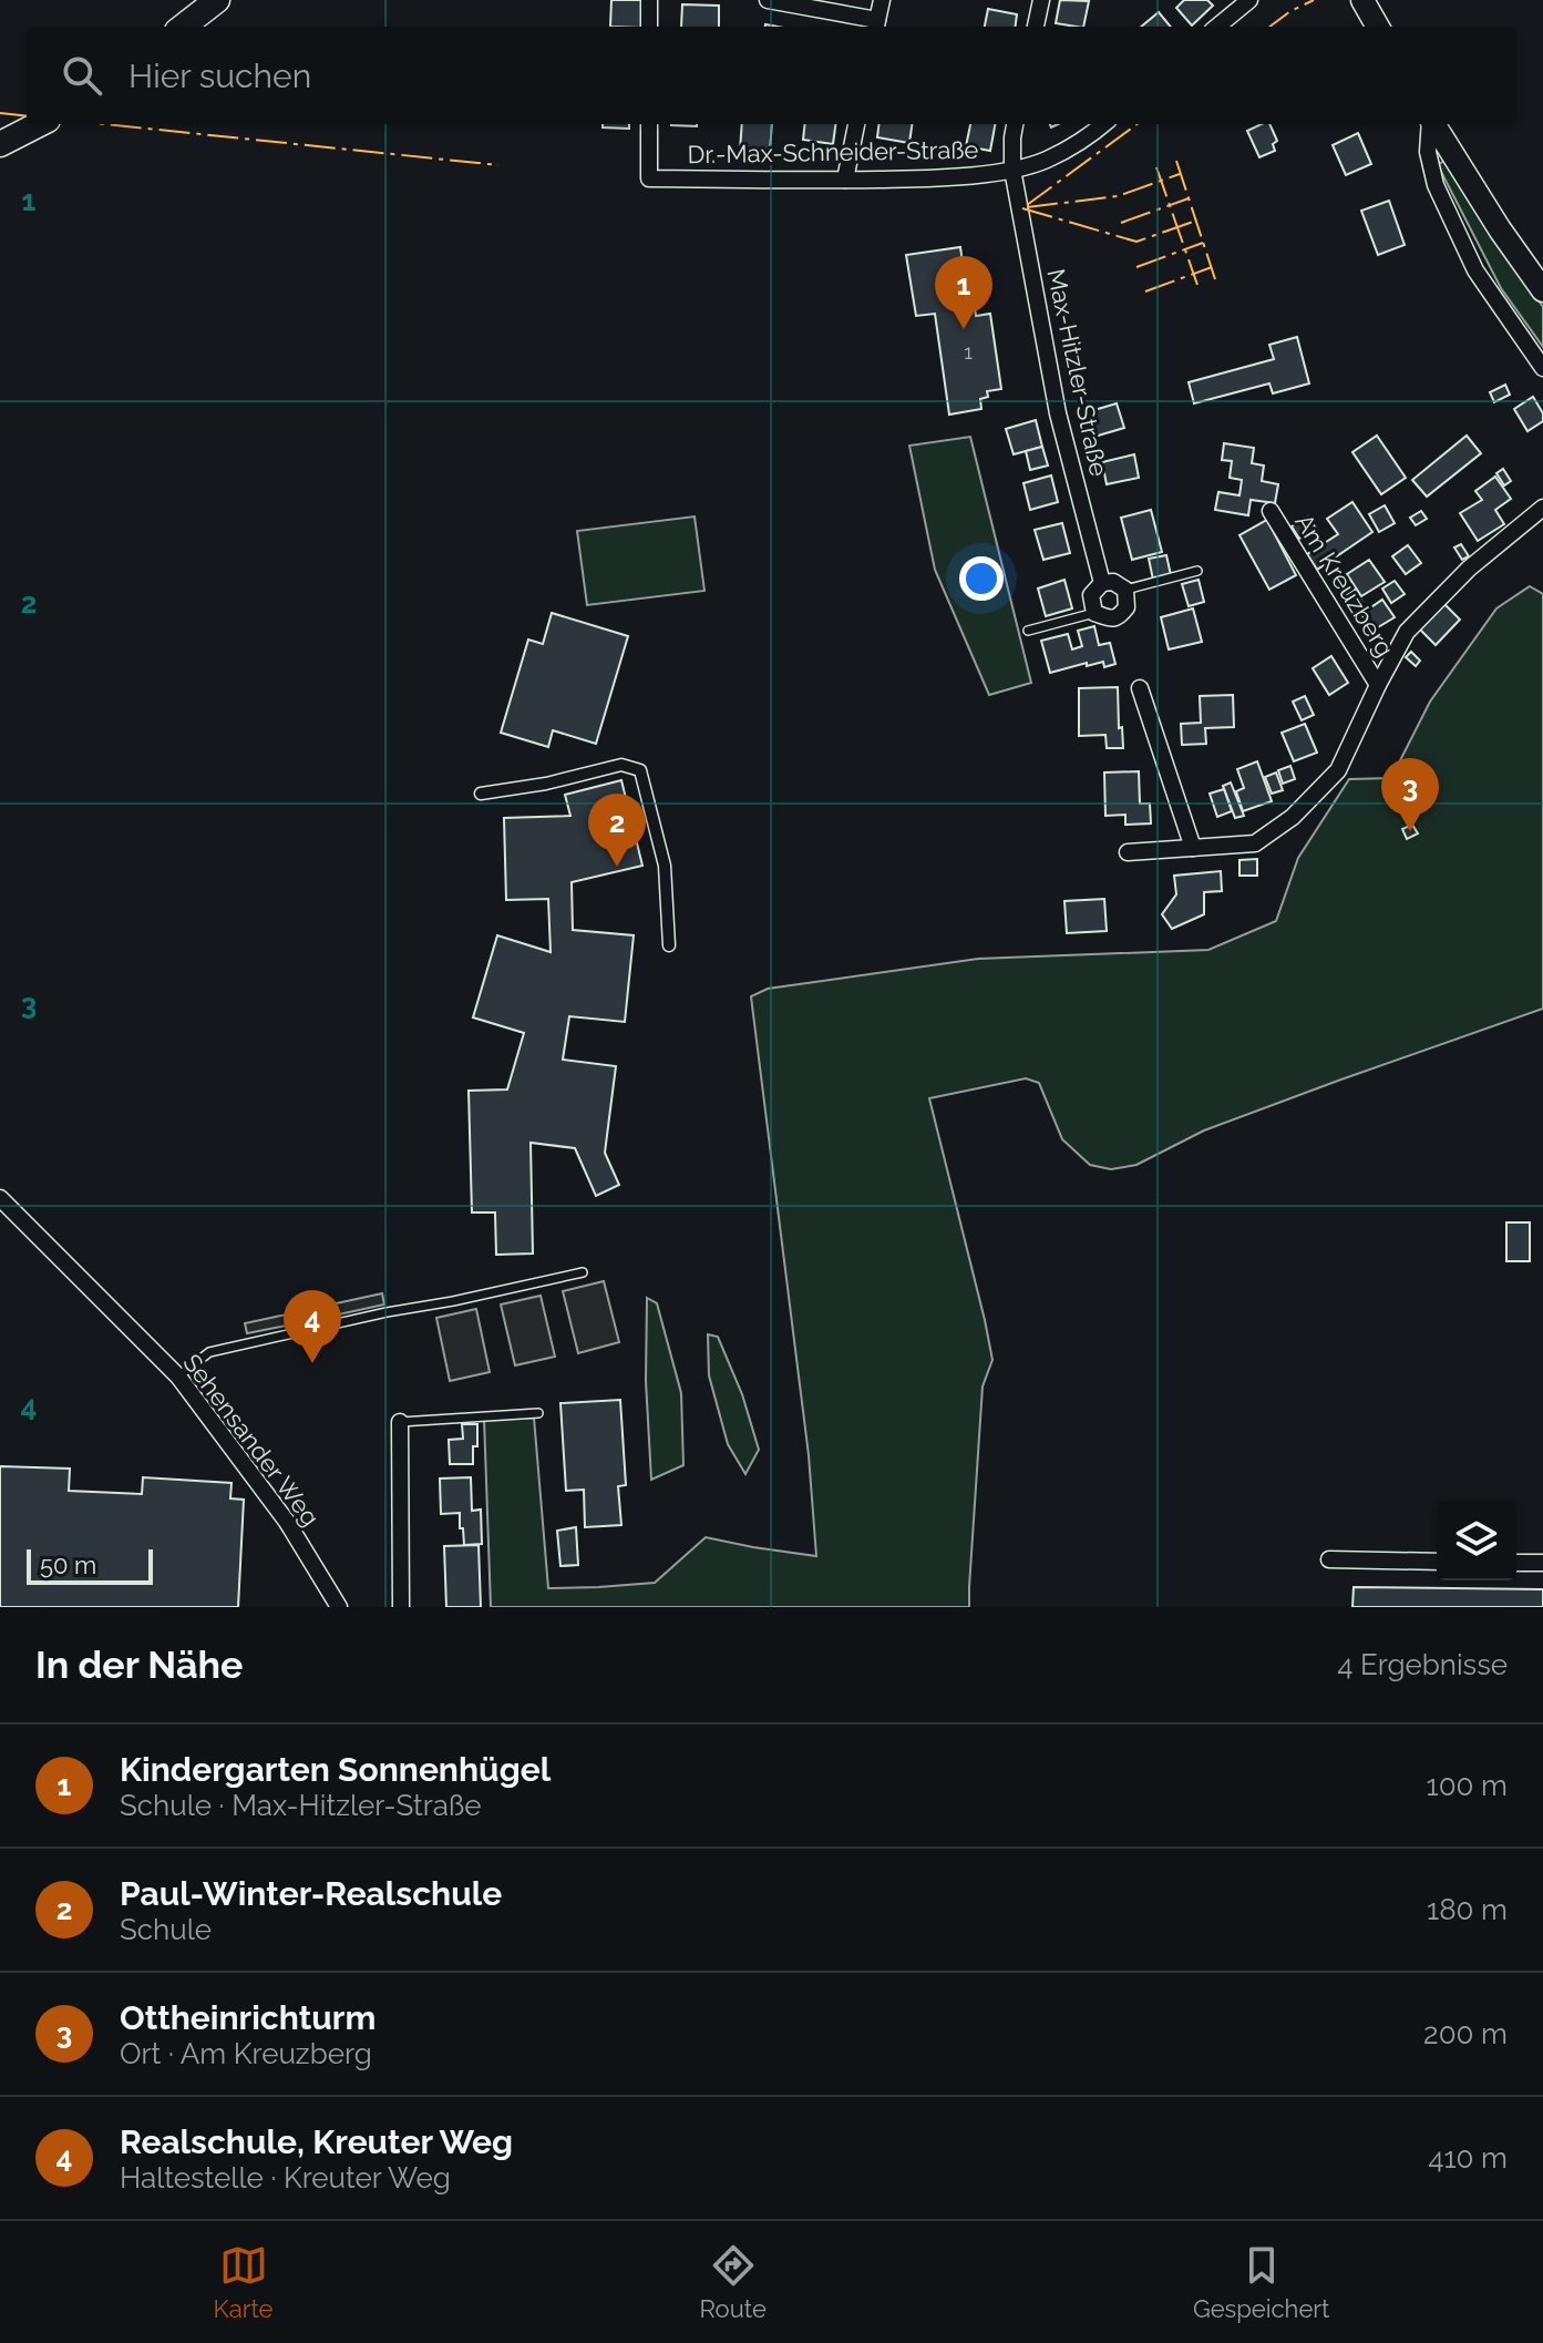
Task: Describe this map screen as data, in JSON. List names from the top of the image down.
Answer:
{
  "streets": {
    "street": [
      "Dr.-Max-Schneider-Straße",
      "Max-Hitzler-Straße",
      "Am Kreuzberg",
      "Sehensander Weg"
    ]
  },
  "crossings": [
    ["Dr.-Max-Schneider-Straße", "Max-Hitzler-Straße"]
  ],
  "house_numbers": ["1"],
  "scale_bar": "50 m",
  "page": {
    "search": "Hier suchen",
    "pins": [
      "1",
      "3",
      "2",
      "4"
    ],
    "scale": "50 m",
    "heading": ["In der Nähe", "4 Ergebnisse"],
    "list": [
      {
        "mark": "1",
        "name": "Kindergarten Sonnenhügel",
        "note": "Schule · Max-Hitzler-Straße",
        "value": "100 m"
      },
      {
        "mark": "2",
        "name": "Paul-Winter-Realschule",
        "note": "Schule",
        "value": "180 m"
      },
      {
        "mark": "3",
        "name": "Ottheinrichturm",
        "note": "Ort · Am Kreuzberg",
        "value": "200 m"
      },
      {
        "mark": "4",
        "name": "Realschule, Kreuter Weg",
        "note": "Haltestelle · Kreuter Weg",
        "value": "410 m"
      }
    ],
    "nav": ["Karte", "Route", "Gespeichert"]
  },
  "grid": {
    "rows": [
      "1",
      "2",
      "3",
      "4"
    ]
  }
}
